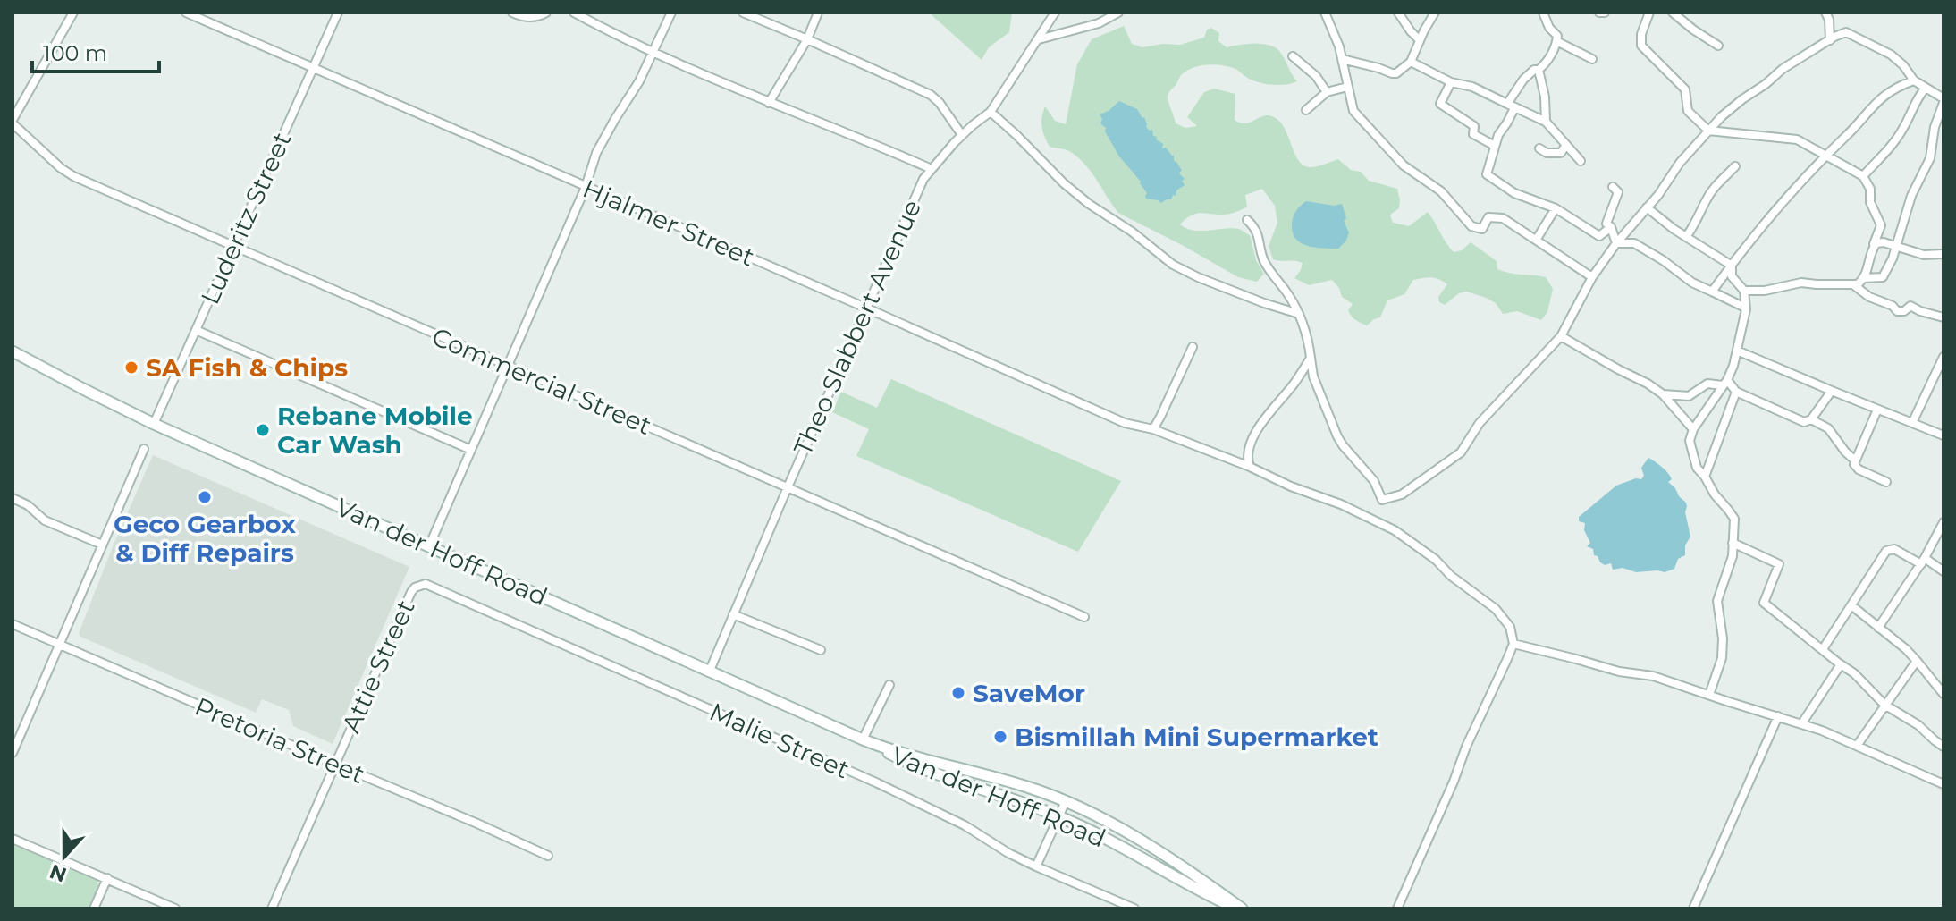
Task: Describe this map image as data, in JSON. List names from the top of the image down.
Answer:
{
  "streets": {
    "main road": ["Van der Hoff Road"],
    "street": [
      "Luderitz Street",
      "Hjalmer Street",
      "Theo Slabbert Avenue",
      "Commercial Street",
      "Attie Street",
      "Pretoria Street",
      "Malie Street"
    ]
  },
  "crossings": [
    ["Luderitz Street", "Hjalmer Street"],
    ["Luderitz Street", "Commercial Street"],
    ["Luderitz Street", "Van der Hoff Road"],
    ["Hjalmer Street", "Theo Slabbert Avenue"],
    ["Theo Slabbert Avenue", "Commercial Street"],
    ["Theo Slabbert Avenue", "Van der Hoff Road"],
    ["Attie Street", "Pretoria Street"],
    ["Attie Street", "Malie Street"]
  ],
  "places": [
    "SA Fish & Chips",
    "Rebane Mobile Car Wash",
    "Geco Gearbox & Diff Repairs",
    "SaveMor",
    "Bismillah Mini Supermarket"
  ],
  "scale_bar": "100 m",
  "north": "bottom"
}
